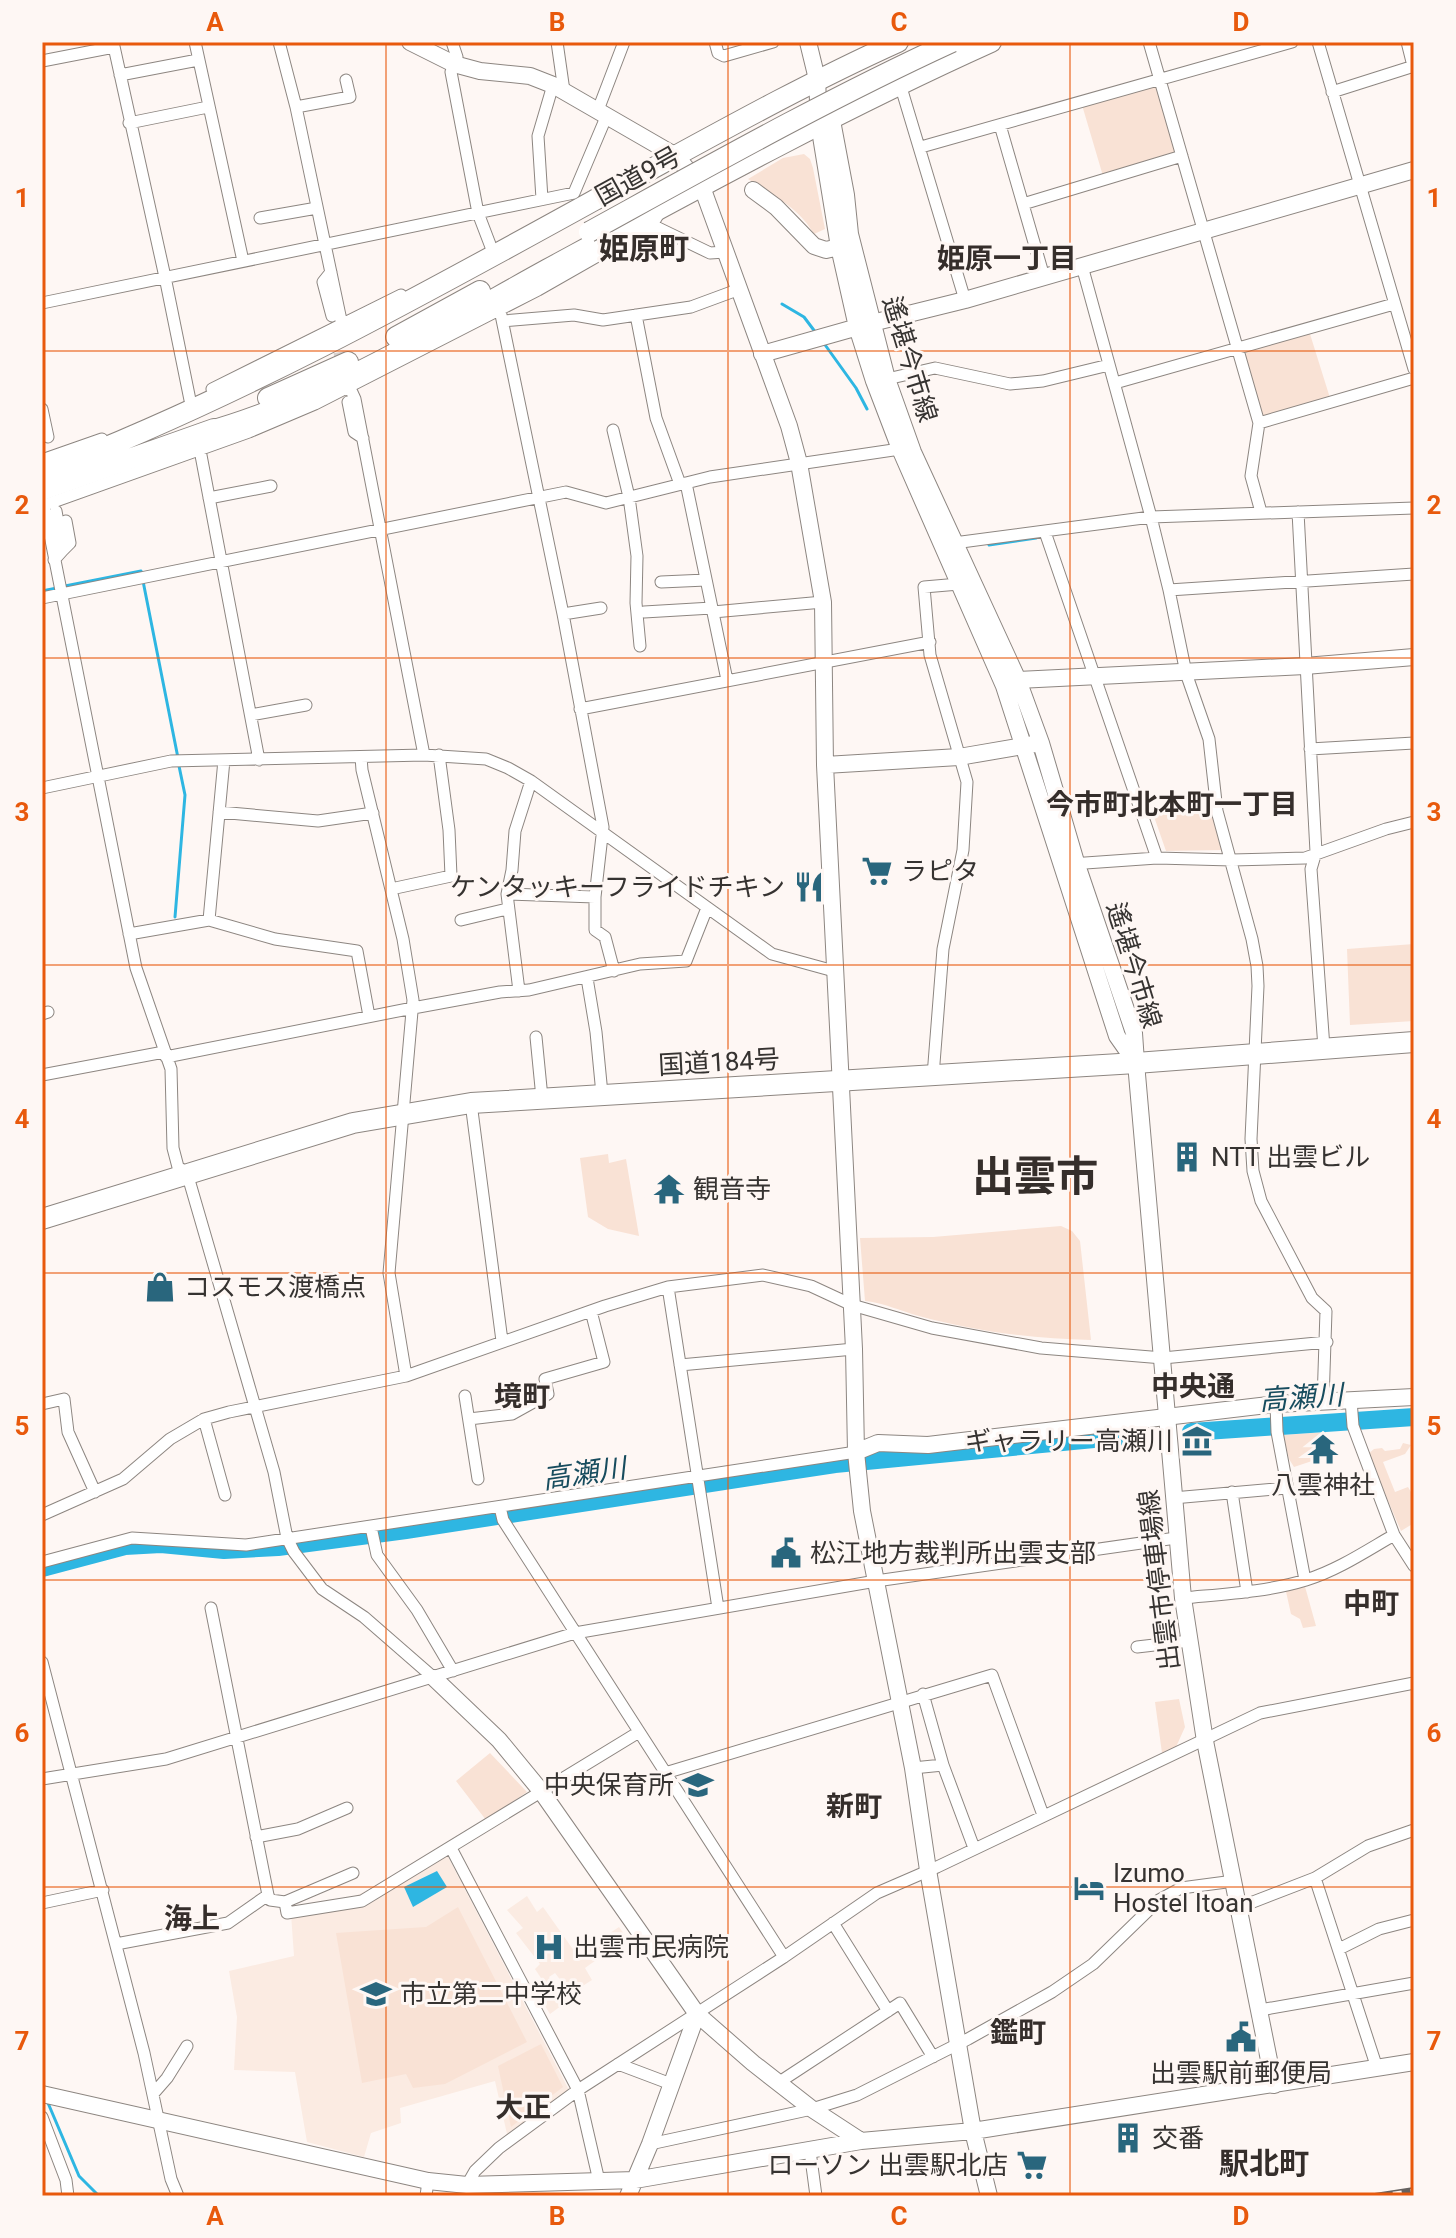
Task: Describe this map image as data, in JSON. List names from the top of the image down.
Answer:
{
  "streets": {
    "highway": ["国道9号", "国道184号"],
    "street": ["遙堪今市線", "出雲市停車場線"]
  },
  "crossings": [
    ["遙堪今市線", "国道184号"],
    ["遙堪今市線", "出雲市停車場線"],
    ["国道184号", "出雲市停車場線"]
  ],
  "districts": [
    "姫原町",
    "姫原一丁目",
    "今市町北本町一丁目",
    "出雲市",
    "中央通",
    "境町",
    "中町",
    "新町",
    "海上",
    "鑑町",
    "大正",
    "駅北町"
  ],
  "water": ["高瀬川"],
  "places": {
    "supermarket": ["ラピタ", "ローソン 出雲駅北店"],
    "restaurant": ["ケンタッキーフライドチキン"],
    "building": ["NTT 出雲ビル", "交番"],
    "temple": ["観音寺", "八雲神社"],
    "shop": ["コスモス渡橋点"],
    "museum": ["ギャラリー高瀬川"],
    "public building": ["松江地方裁判所出雲支部", "出雲駅前郵便局"],
    "school or university": ["中央保育所", "市立第二中学校"],
    "hotel": ["Izumo Hostel Itoan"],
    "hospital": ["出雲市民病院"]
  },
  "grid": {
    "columns": [
      "A",
      "B",
      "C",
      "D"
    ],
    "rows": [
      "1",
      "2",
      "3",
      "4",
      "5",
      "6",
      "7"
    ]
  }
}
